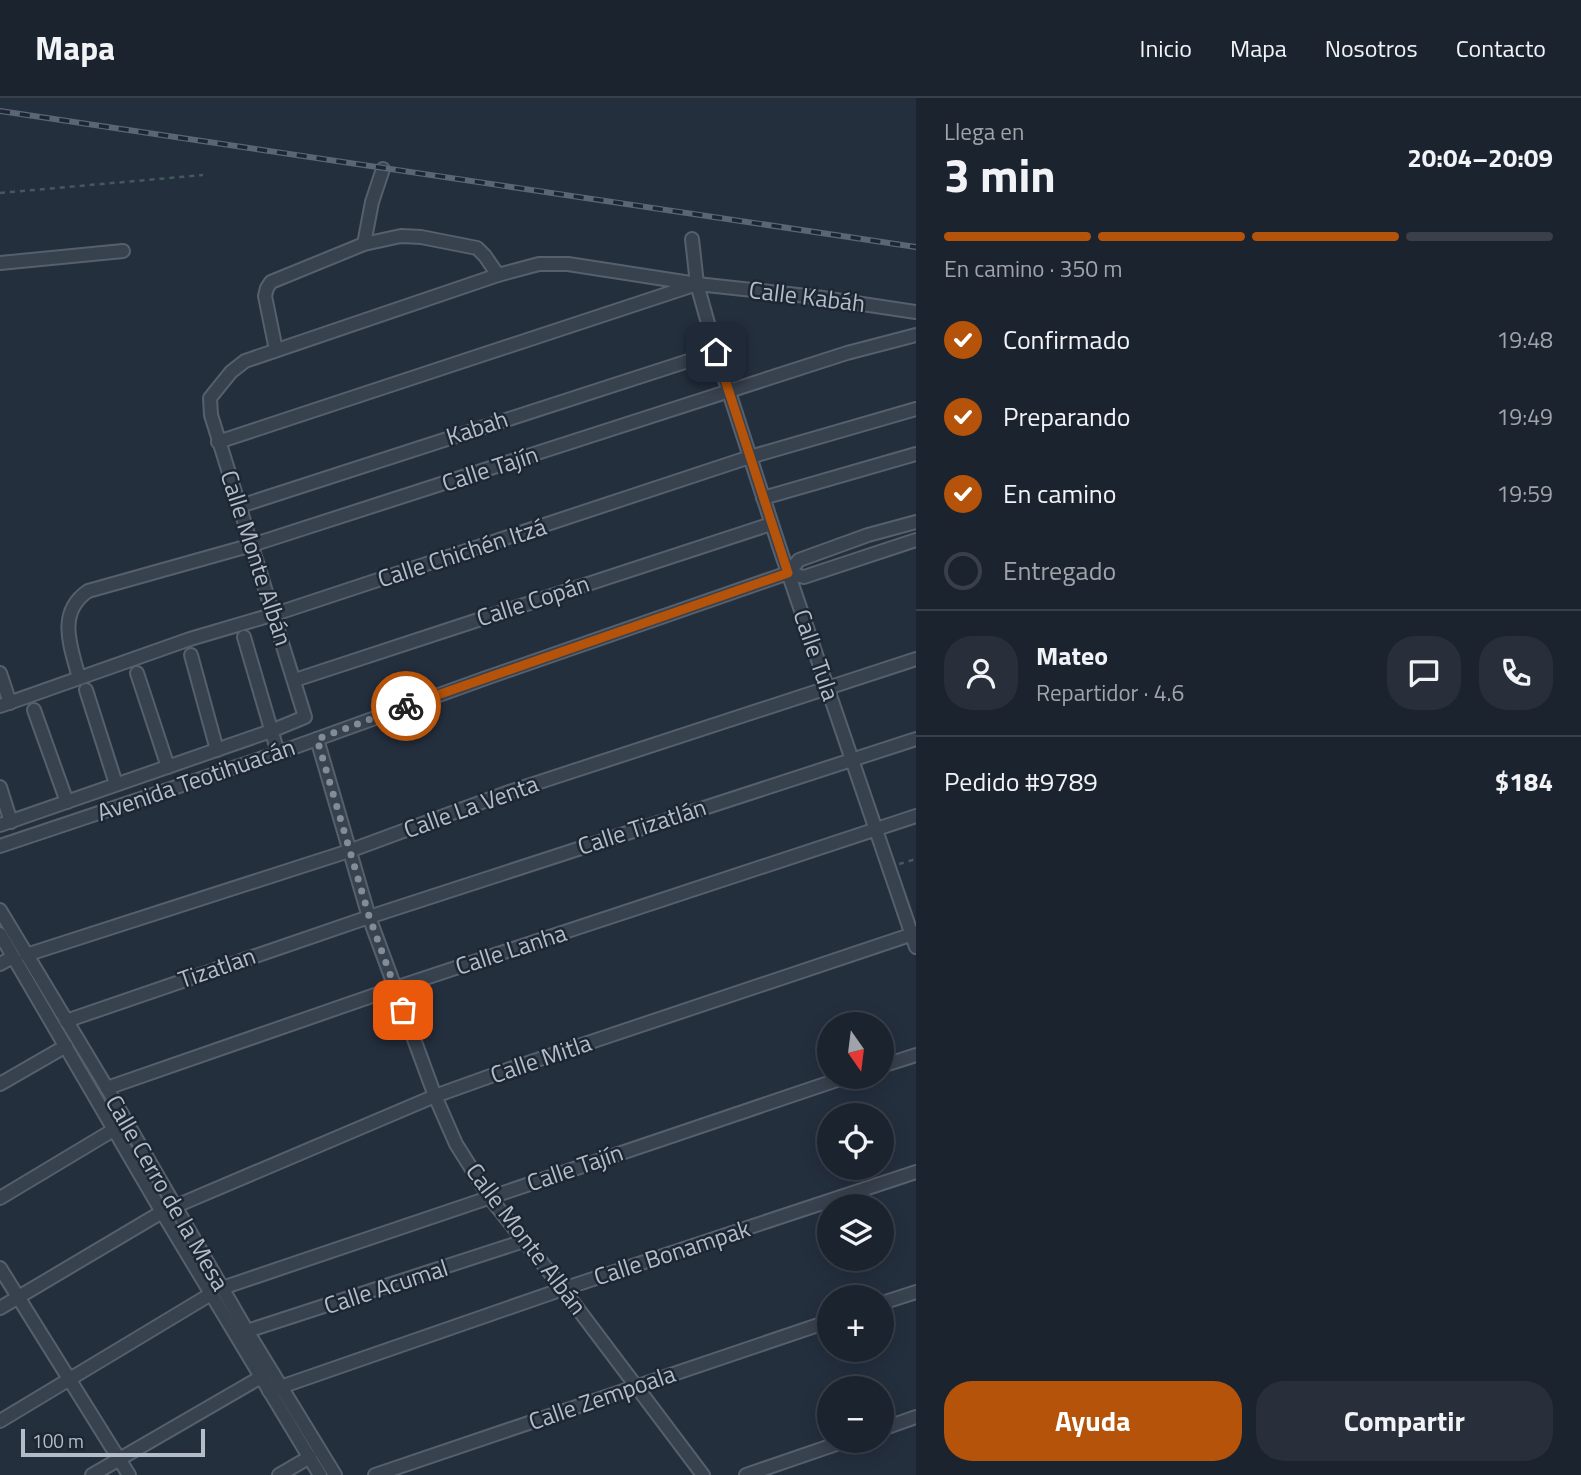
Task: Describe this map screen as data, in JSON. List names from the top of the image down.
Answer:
{
  "streets": {
    "street": [
      "Calle Kabáh",
      "Kabah",
      "Calle Tajín",
      "Calle Chichén Itzá",
      "Calle Monte Albán",
      "Calle Copán",
      "Calle Tula",
      "Avenida Teotihuacán",
      "Calle La Venta",
      "Calle Tizatlán",
      "Calle Lanha",
      "Tizatlan",
      "Calle Mitla",
      "Calle Cerro de la Mesa",
      "Calle Bonampak",
      "Calle Acumal",
      "Calle Zempoala"
    ]
  },
  "crossings": [
    ["Calle Kabáh", "Calle Tajín"],
    ["Calle Kabáh", "Calle Monte Albán"],
    ["Calle Kabáh", "Calle Tula"],
    ["Kabah", "Calle Monte Albán"],
    ["Kabah", "Calle Tula"],
    ["Calle Tajín", "Calle Chichén Itzá"],
    ["Calle Tajín", "Calle Monte Albán"],
    ["Calle Tajín", "Calle Tula"],
    ["Calle Tajín", "Calle Cerro de la Mesa"],
    ["Calle Chichén Itzá", "Calle Monte Albán"],
    ["Calle Chichén Itzá", "Calle Tula"],
    ["Calle Monte Albán", "Calle Copán"],
    ["Calle Monte Albán", "Avenida Teotihuacán"],
    ["Calle Monte Albán", "Calle La Venta"],
    ["Calle Monte Albán", "Calle Tizatlán"],
    ["Calle Monte Albán", "Calle Lanha"],
    ["Calle Monte Albán", "Tizatlan"],
    ["Calle Monte Albán", "Calle Mitla"],
    ["Calle Monte Albán", "Calle Bonampak"],
    ["Calle Monte Albán", "Calle Acumal"],
    ["Calle Monte Albán", "Calle Zempoala"],
    ["Calle Copán", "Calle Tula"],
    ["Calle Tula", "Avenida Teotihuacán"],
    ["Calle Tula", "Calle La Venta"],
    ["Calle Tula", "Calle Tizatlán"],
    ["Calle Tula", "Calle Lanha"],
    ["Calle Tula", "Calle Mitla"],
    ["Calle La Venta", "Calle Cerro de la Mesa"],
    ["Calle Tizatlán", "Tizatlan"],
    ["Calle Lanha", "Calle Cerro de la Mesa"],
    ["Tizatlan", "Calle Cerro de la Mesa"],
    ["Calle Mitla", "Calle Cerro de la Mesa"],
    ["Calle Cerro de la Mesa", "Calle Bonampak"],
    ["Calle Cerro de la Mesa", "Calle Acumal"]
  ],
  "scale_bar": "100 m",
  "north": "bottom",
  "page": {
    "header": "Mapa",
    "nav": [
      "Inicio",
      "Mapa",
      "Nosotros",
      "Contacto"
    ],
    "heading": ["3 min", "Llega en", "20:04–20:09"],
    "panel": [
      "Mateo",
      "Repartidor · 4.6",
      "Pedido #9789",
      "$184"
    ],
    "bar": "En camino · 350 m",
    "list": [
      ["Confirmado", "19:48"],
      ["Preparando", "19:49"],
      ["En camino", "19:59"],
      "Entregado"
    ],
    "map_buttons": ["+", "−"],
    "buttons": ["Ayuda", "Compartir"],
    "scale": "100 m"
  }
}
